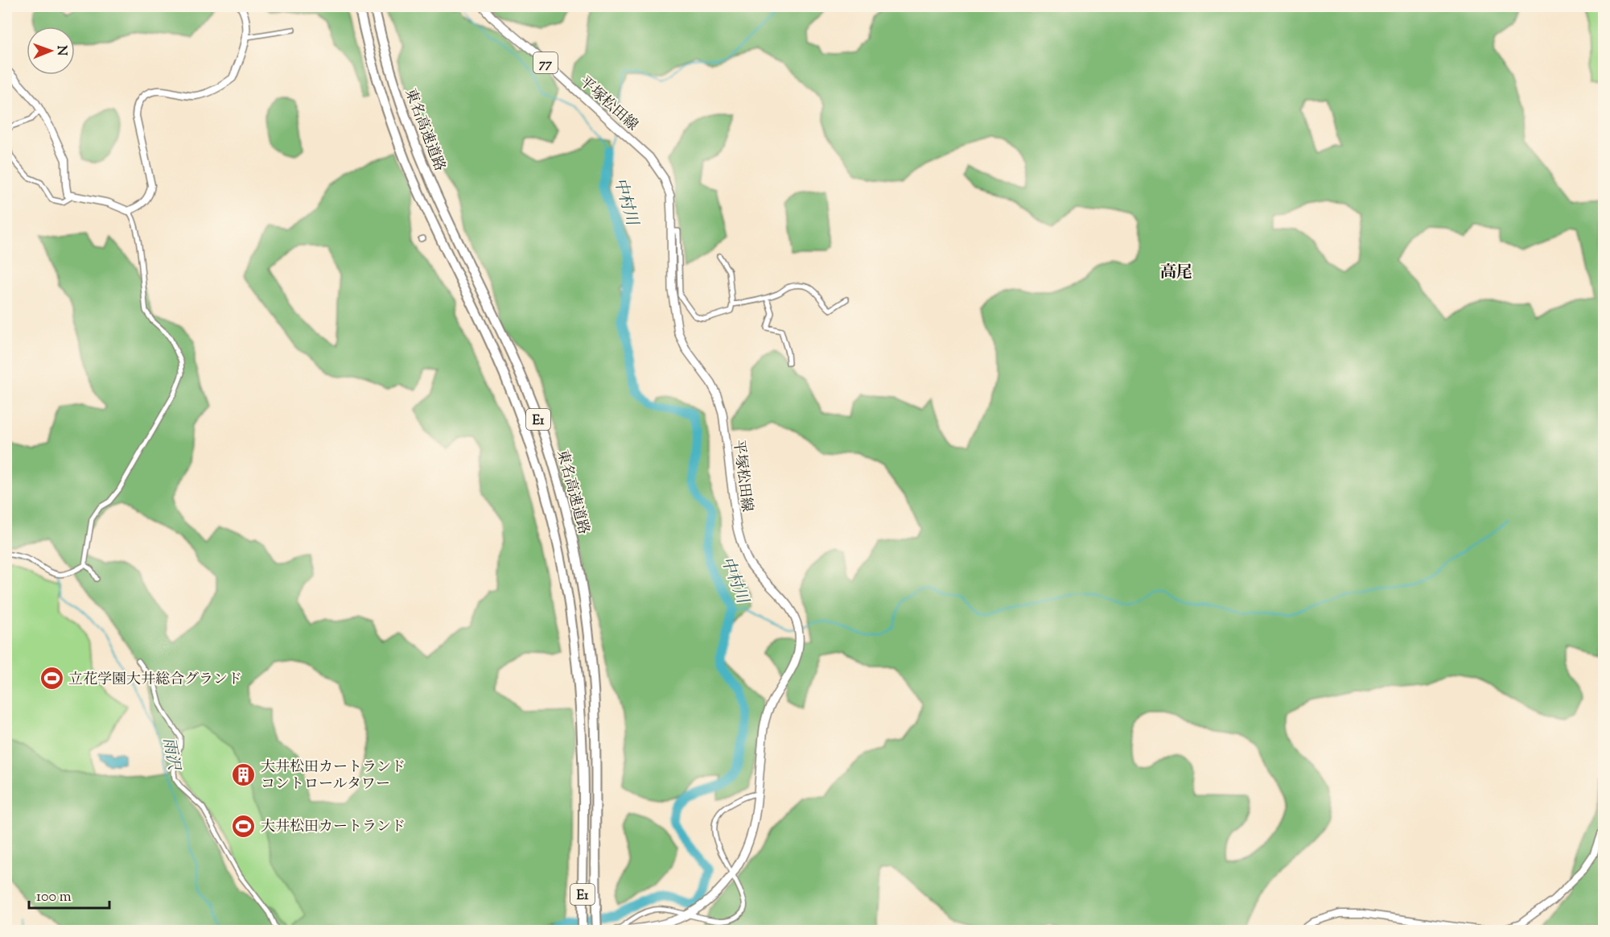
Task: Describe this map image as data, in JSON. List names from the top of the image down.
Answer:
{
  "streets": {
    "highway": ["東名高速道路", "E1"],
    "main road": ["77", "平塚松田線"]
  },
  "districts": ["高尾"],
  "water": ["中村川", "雨沢"],
  "places": {
    "sports": ["立花学園大井総合グランド", "大井松田カートランド"],
    "building": ["大井松田カートランド コントロールタワー"]
  },
  "scale_bar": "100 m",
  "north": "right"
}
